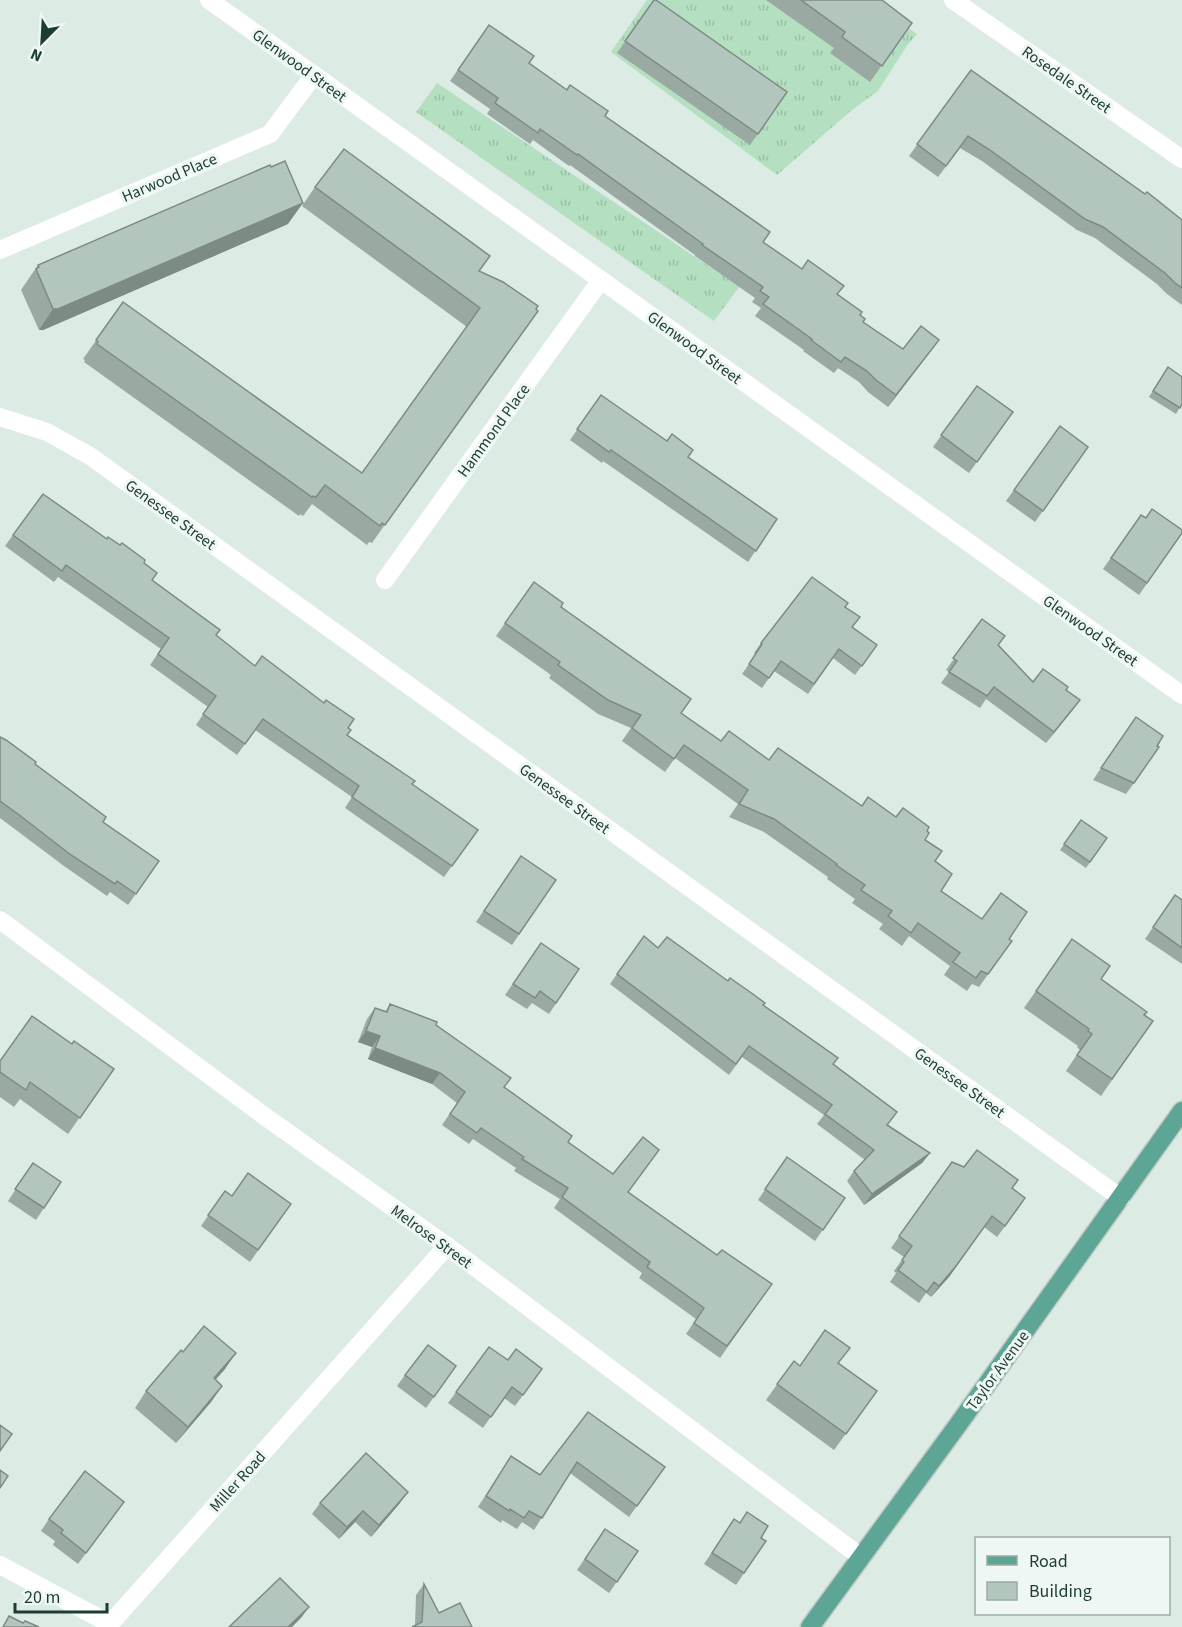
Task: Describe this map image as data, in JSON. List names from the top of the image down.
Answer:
{
  "streets": {
    "main road": ["Taylor Avenue"],
    "street": [
      "Glenwood Street",
      "Rosedale Street",
      "Harwood Place",
      "Hammond Place",
      "Genessee Street",
      "Melrose Street",
      "Miller Road"
    ]
  },
  "crossings": [
    ["Glenwood Street", "Harwood Place"],
    ["Glenwood Street", "Hammond Place"],
    ["Genessee Street", "Taylor Avenue"],
    ["Melrose Street", "Taylor Avenue"],
    ["Melrose Street", "Miller Road"]
  ],
  "legend": ["Road", "Building"],
  "scale_bar": "20 m",
  "north": "bottom left"
}
